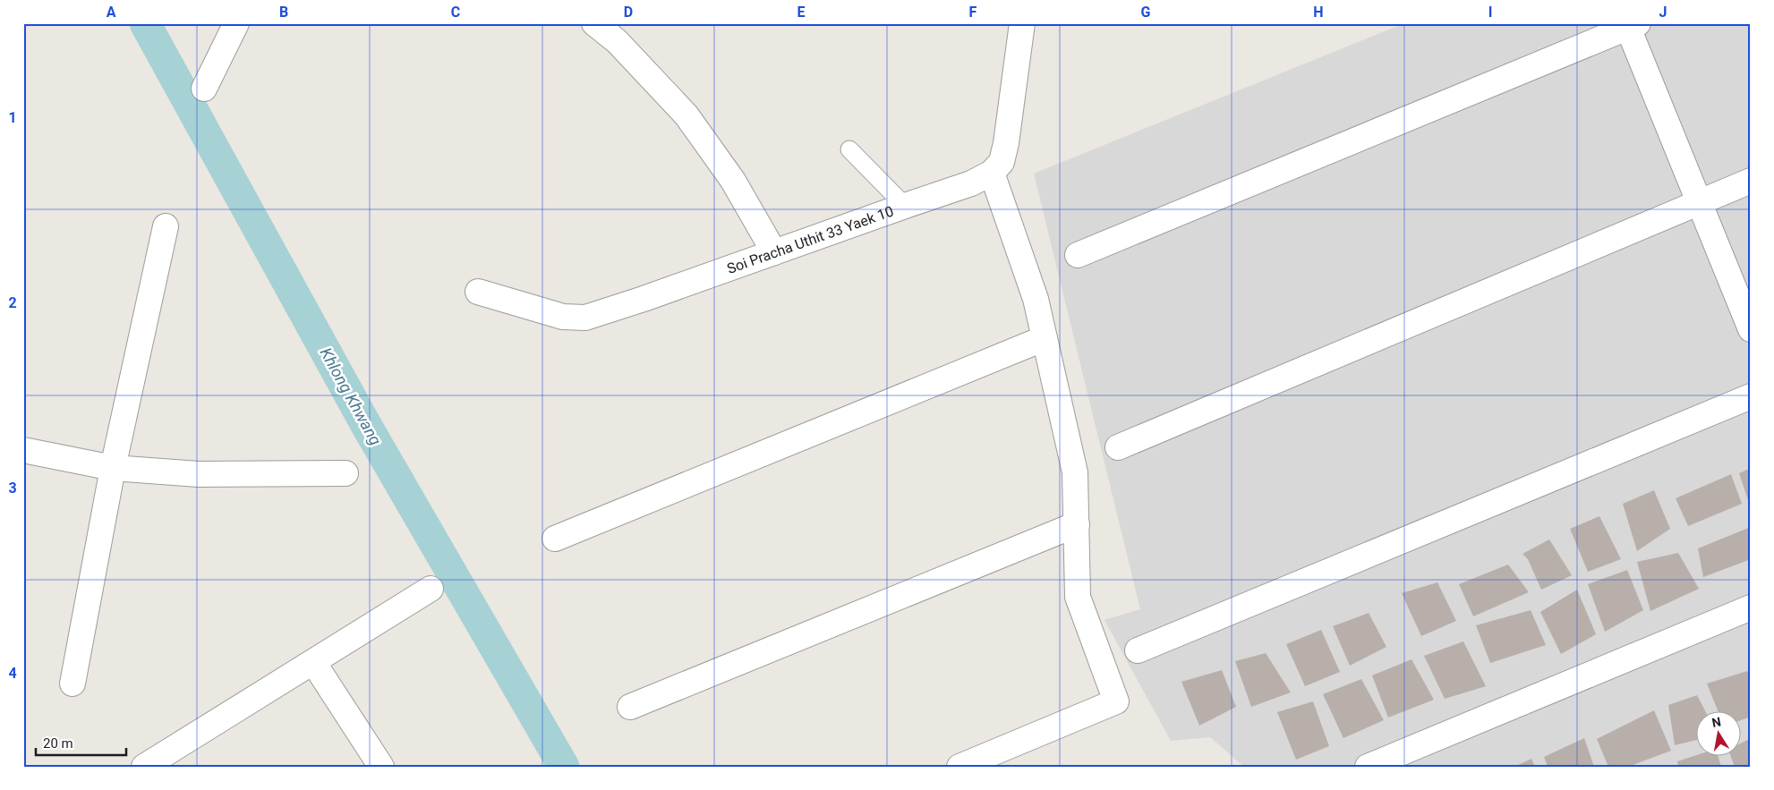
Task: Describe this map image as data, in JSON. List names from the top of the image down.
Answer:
{
  "streets": {
    "street": ["Soi Pracha Uthit 33 Yaek 10"]
  },
  "water": ["Khlong Khwang"],
  "scale_bar": "20 m",
  "north": "top",
  "grid": {
    "columns": [
      "A",
      "B",
      "C",
      "D",
      "E",
      "F",
      "G",
      "H",
      "I",
      "J"
    ],
    "rows": [
      "1",
      "2",
      "3",
      "4"
    ]
  }
}
